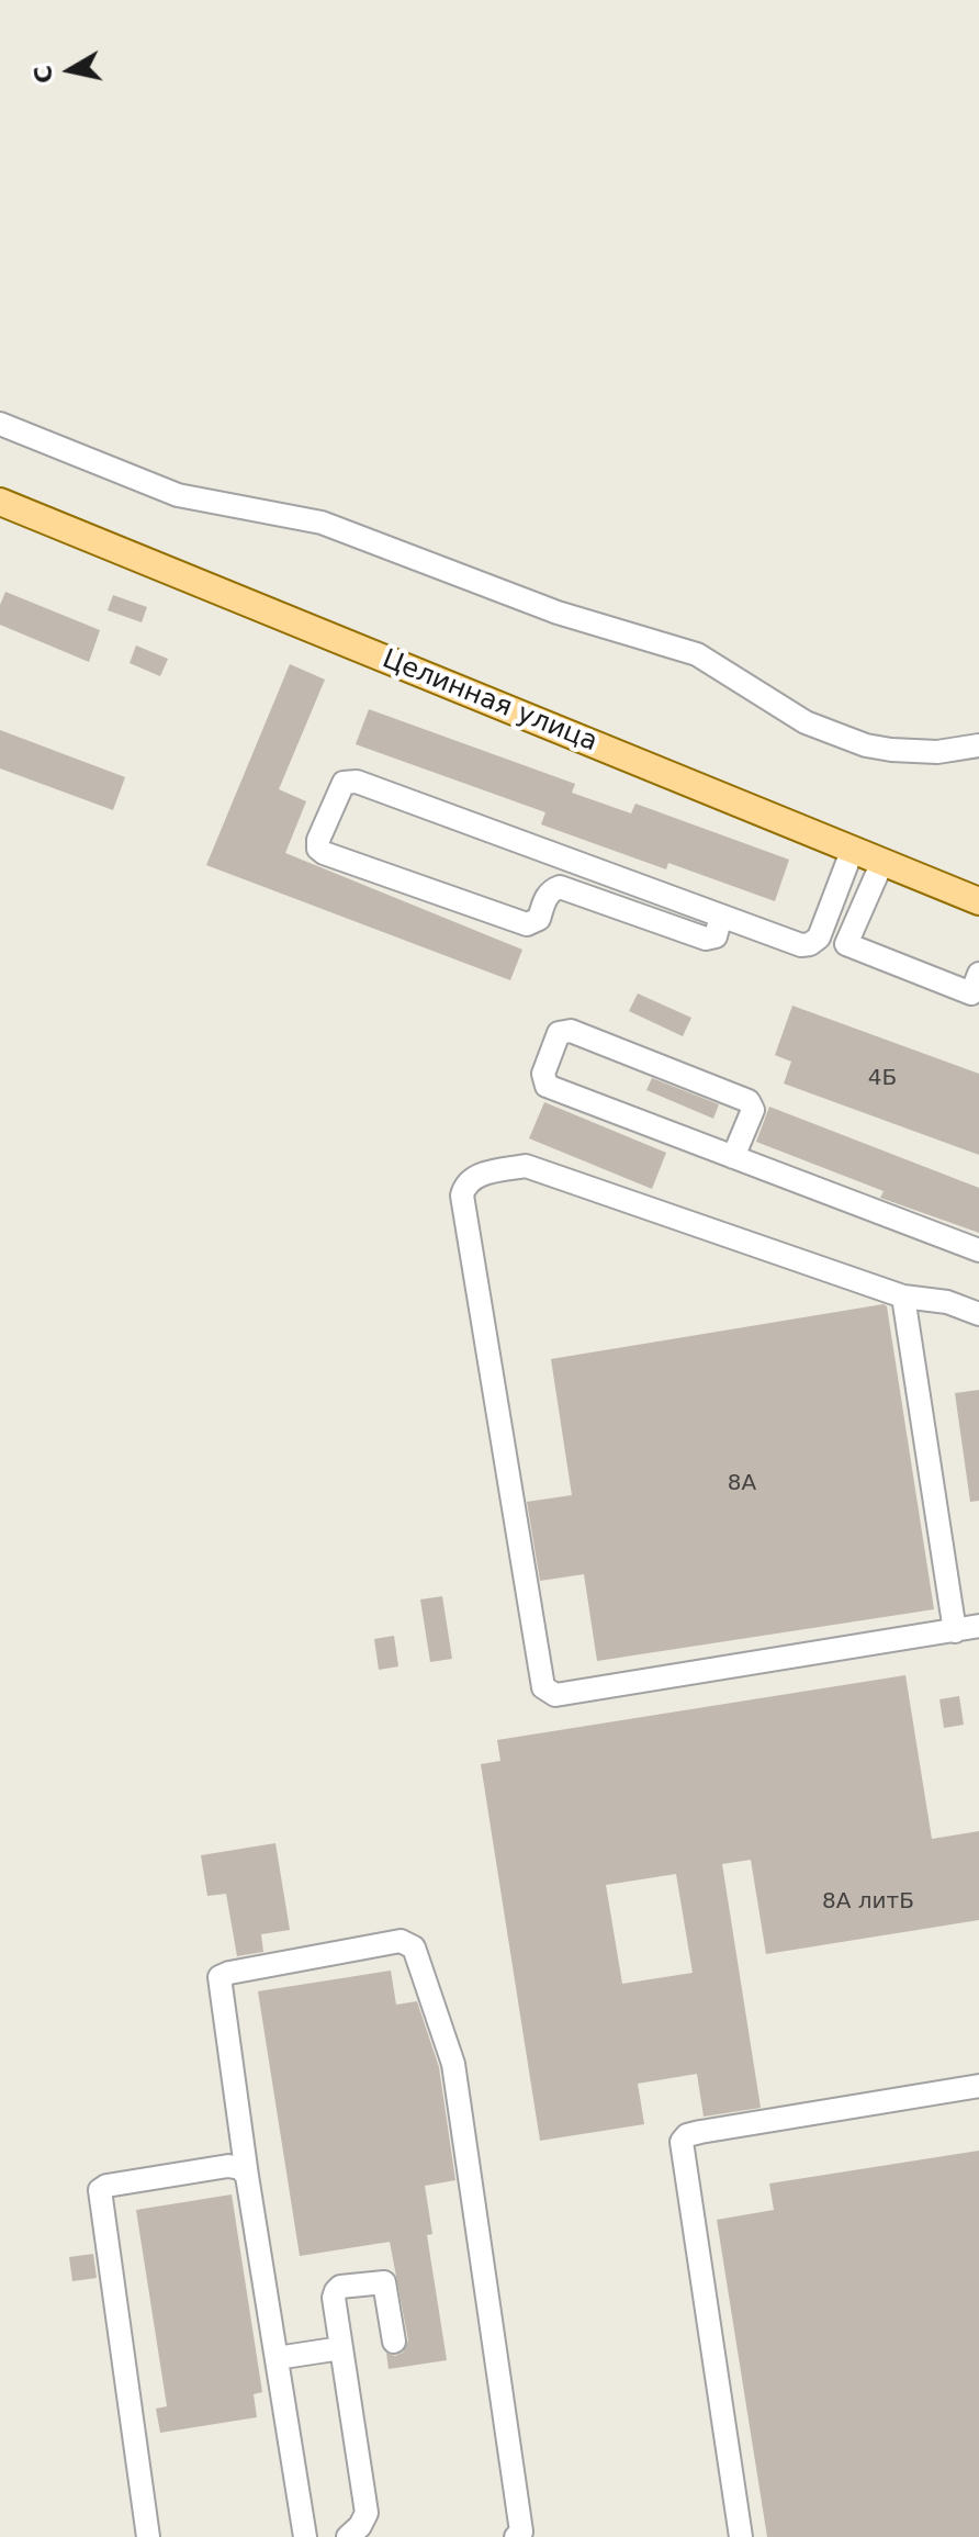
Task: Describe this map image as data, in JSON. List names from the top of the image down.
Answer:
{
  "streets": {
    "main road": ["Целинная улица"]
  },
  "house_numbers": ["4Б", "8А", "8А литБ"],
  "north": "left"
}
